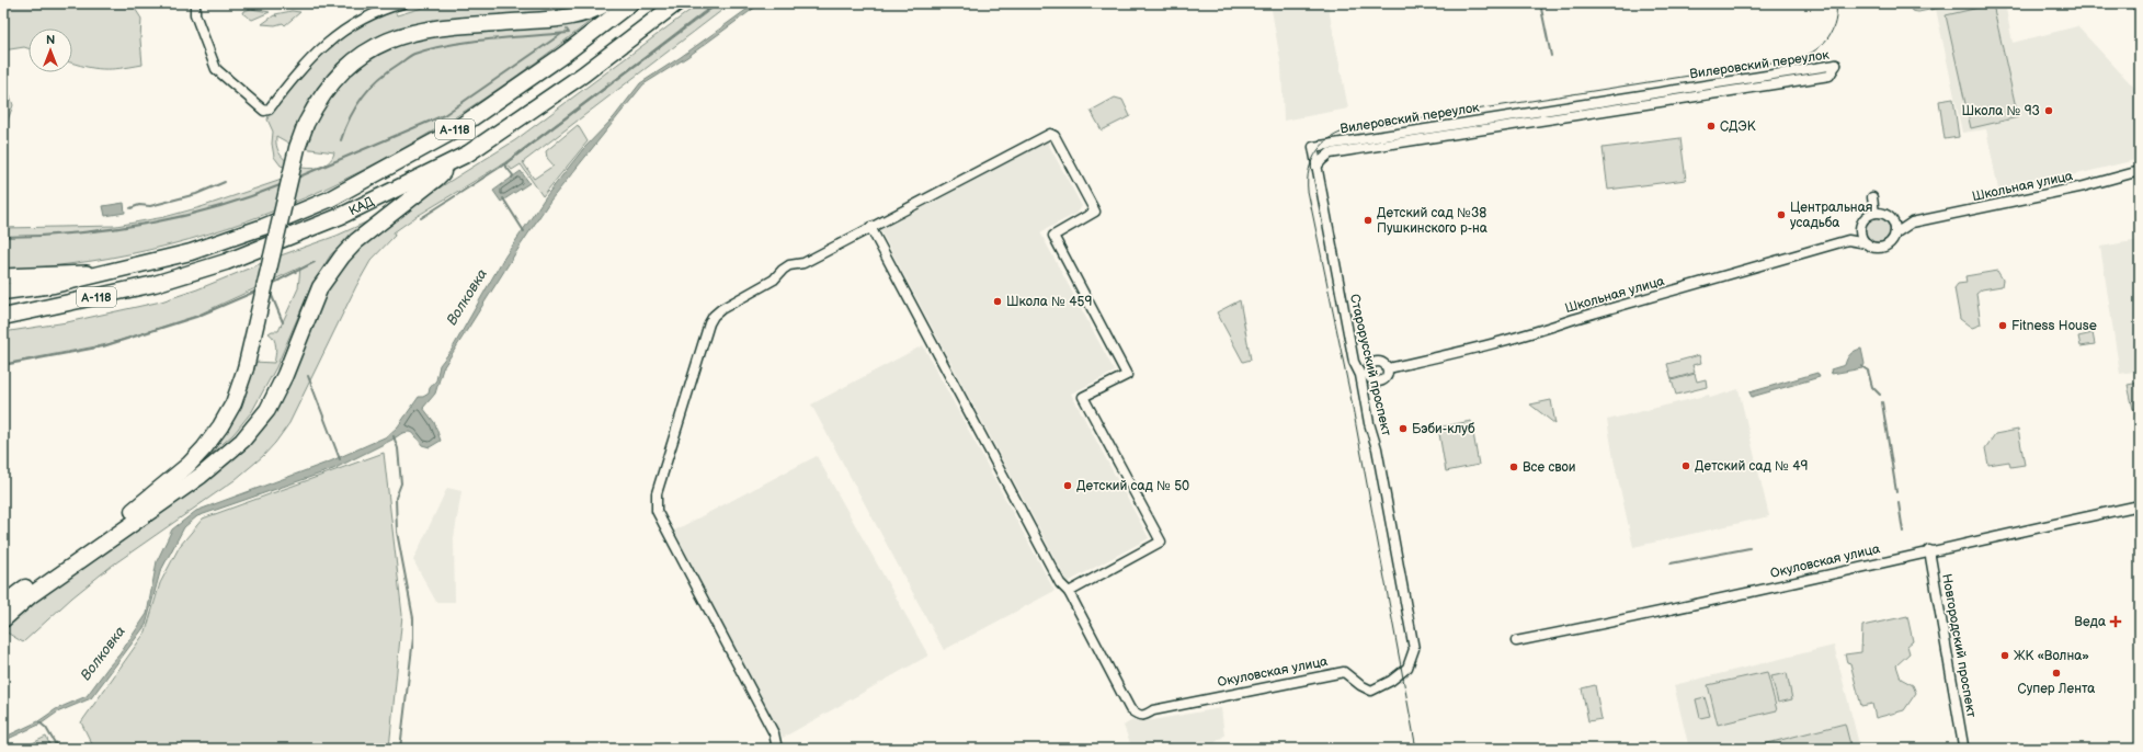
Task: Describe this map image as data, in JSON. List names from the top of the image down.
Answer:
{
  "streets": {
    "highway": ["А-118", "КАД"],
    "street": [
      "Вилеровский переулок",
      "Школьная улица",
      "Старорусский проспект",
      "Окуловская улица",
      "Новгородский проспект"
    ]
  },
  "crossings": [
    ["Вилеровский переулок", "Старорусский проспект"],
    ["Школьная улица", "Старорусский проспект"],
    ["Старорусский проспект", "Окуловская улица"],
    ["Окуловская улица", "Новгородский проспект"]
  ],
  "water": ["Волковка"],
  "places": {
    "other": [
      "Школа № 93",
      "СДЭК",
      "Центральная усадьба",
      "Детский сад №38 Пушкинского р-на",
      "Школа № 459",
      "Fitness House",
      "Бэби-клуб",
      "Детский сад № 49",
      "Все свои",
      "Детский сад № 50",
      "ЖК «Волна»",
      "Супер Лента"
    ],
    "health": ["Веда"]
  },
  "north": "top"
}
